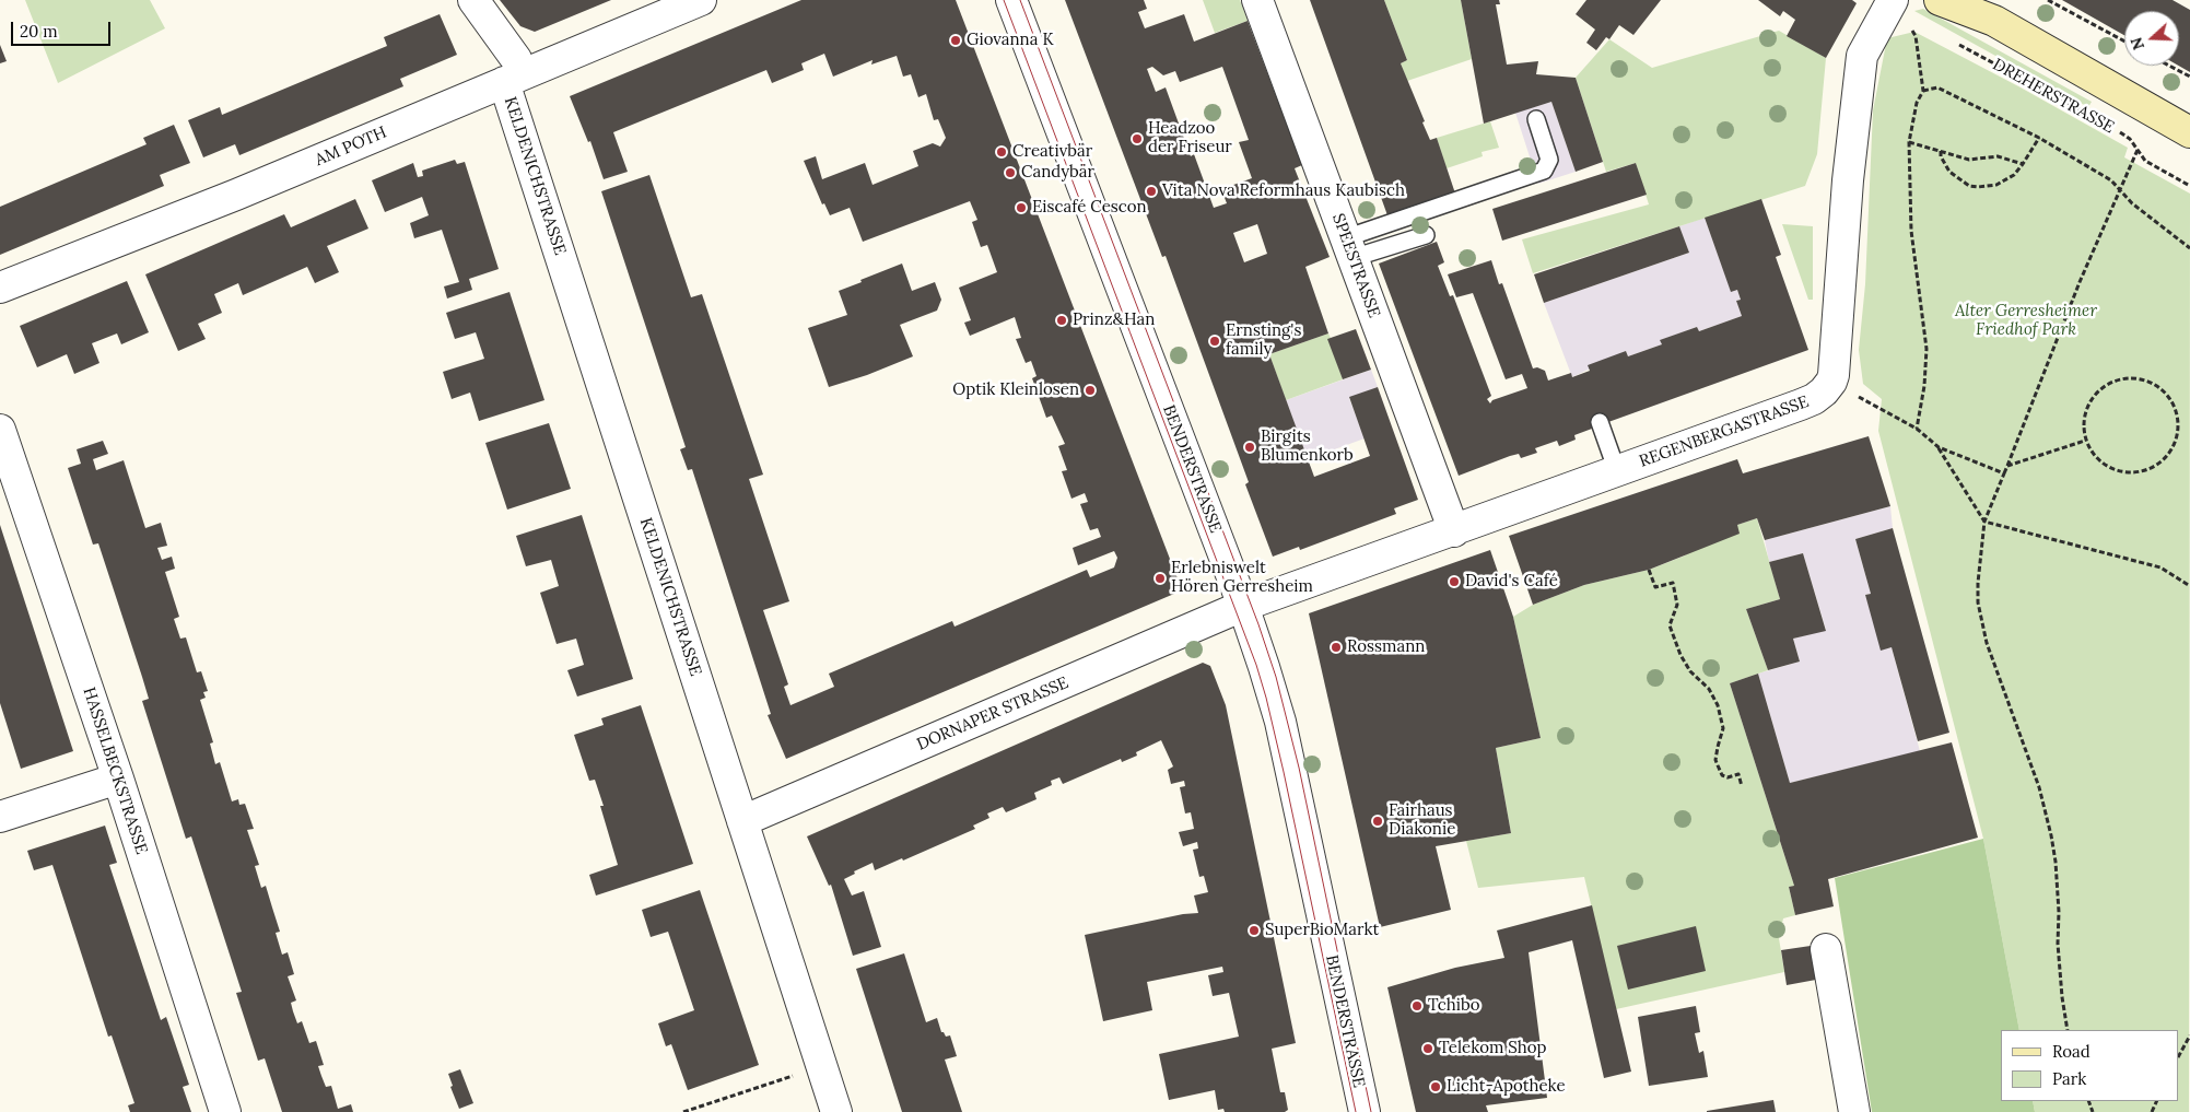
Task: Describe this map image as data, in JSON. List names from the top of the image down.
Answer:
{
  "streets": {
    "street": [
      "AM POTH",
      "KELDENICHSTRASSE",
      "SPEESTRASSE",
      "REGENBERGASTRASSE",
      "BENDERSTRASSE",
      "DORNAPER STRASSE",
      "HASSELBECKSTRASSE"
    ],
    "path": ["DREHERSTRASSE"]
  },
  "crossings": [
    ["AM POTH", "KELDENICHSTRASSE"],
    ["KELDENICHSTRASSE", "DORNAPER STRASSE"],
    ["SPEESTRASSE", "REGENBERGASTRASSE"],
    ["REGENBERGASTRASSE", "BENDERSTRASSE"],
    ["REGENBERGASTRASSE", "DORNAPER STRASSE"],
    ["BENDERSTRASSE", "DORNAPER STRASSE"]
  ],
  "parks": ["Alter Gerresheimer Friedhof Park"],
  "places": [
    "Giovanna K",
    "Headzoo der Friseur",
    "Creativbär",
    "Candybär",
    "Vita Nova Reformhaus Kaubisch",
    "Eiscafé Cescon",
    "Prinz&Han",
    "Ernsting's family",
    "Optik Kleinlosen",
    "Birgits Blumenkorb",
    "Erlebniswelt Hören Gerresheim",
    "David's Café",
    "Rossmann",
    "Fairhaus Diakonie",
    "SuperBioMarkt",
    "Tchibo",
    "Telekom Shop",
    "Licht-Apotheke"
  ],
  "legend": ["Road", "Park"],
  "scale_bar": "20 m",
  "north": "left"
}
